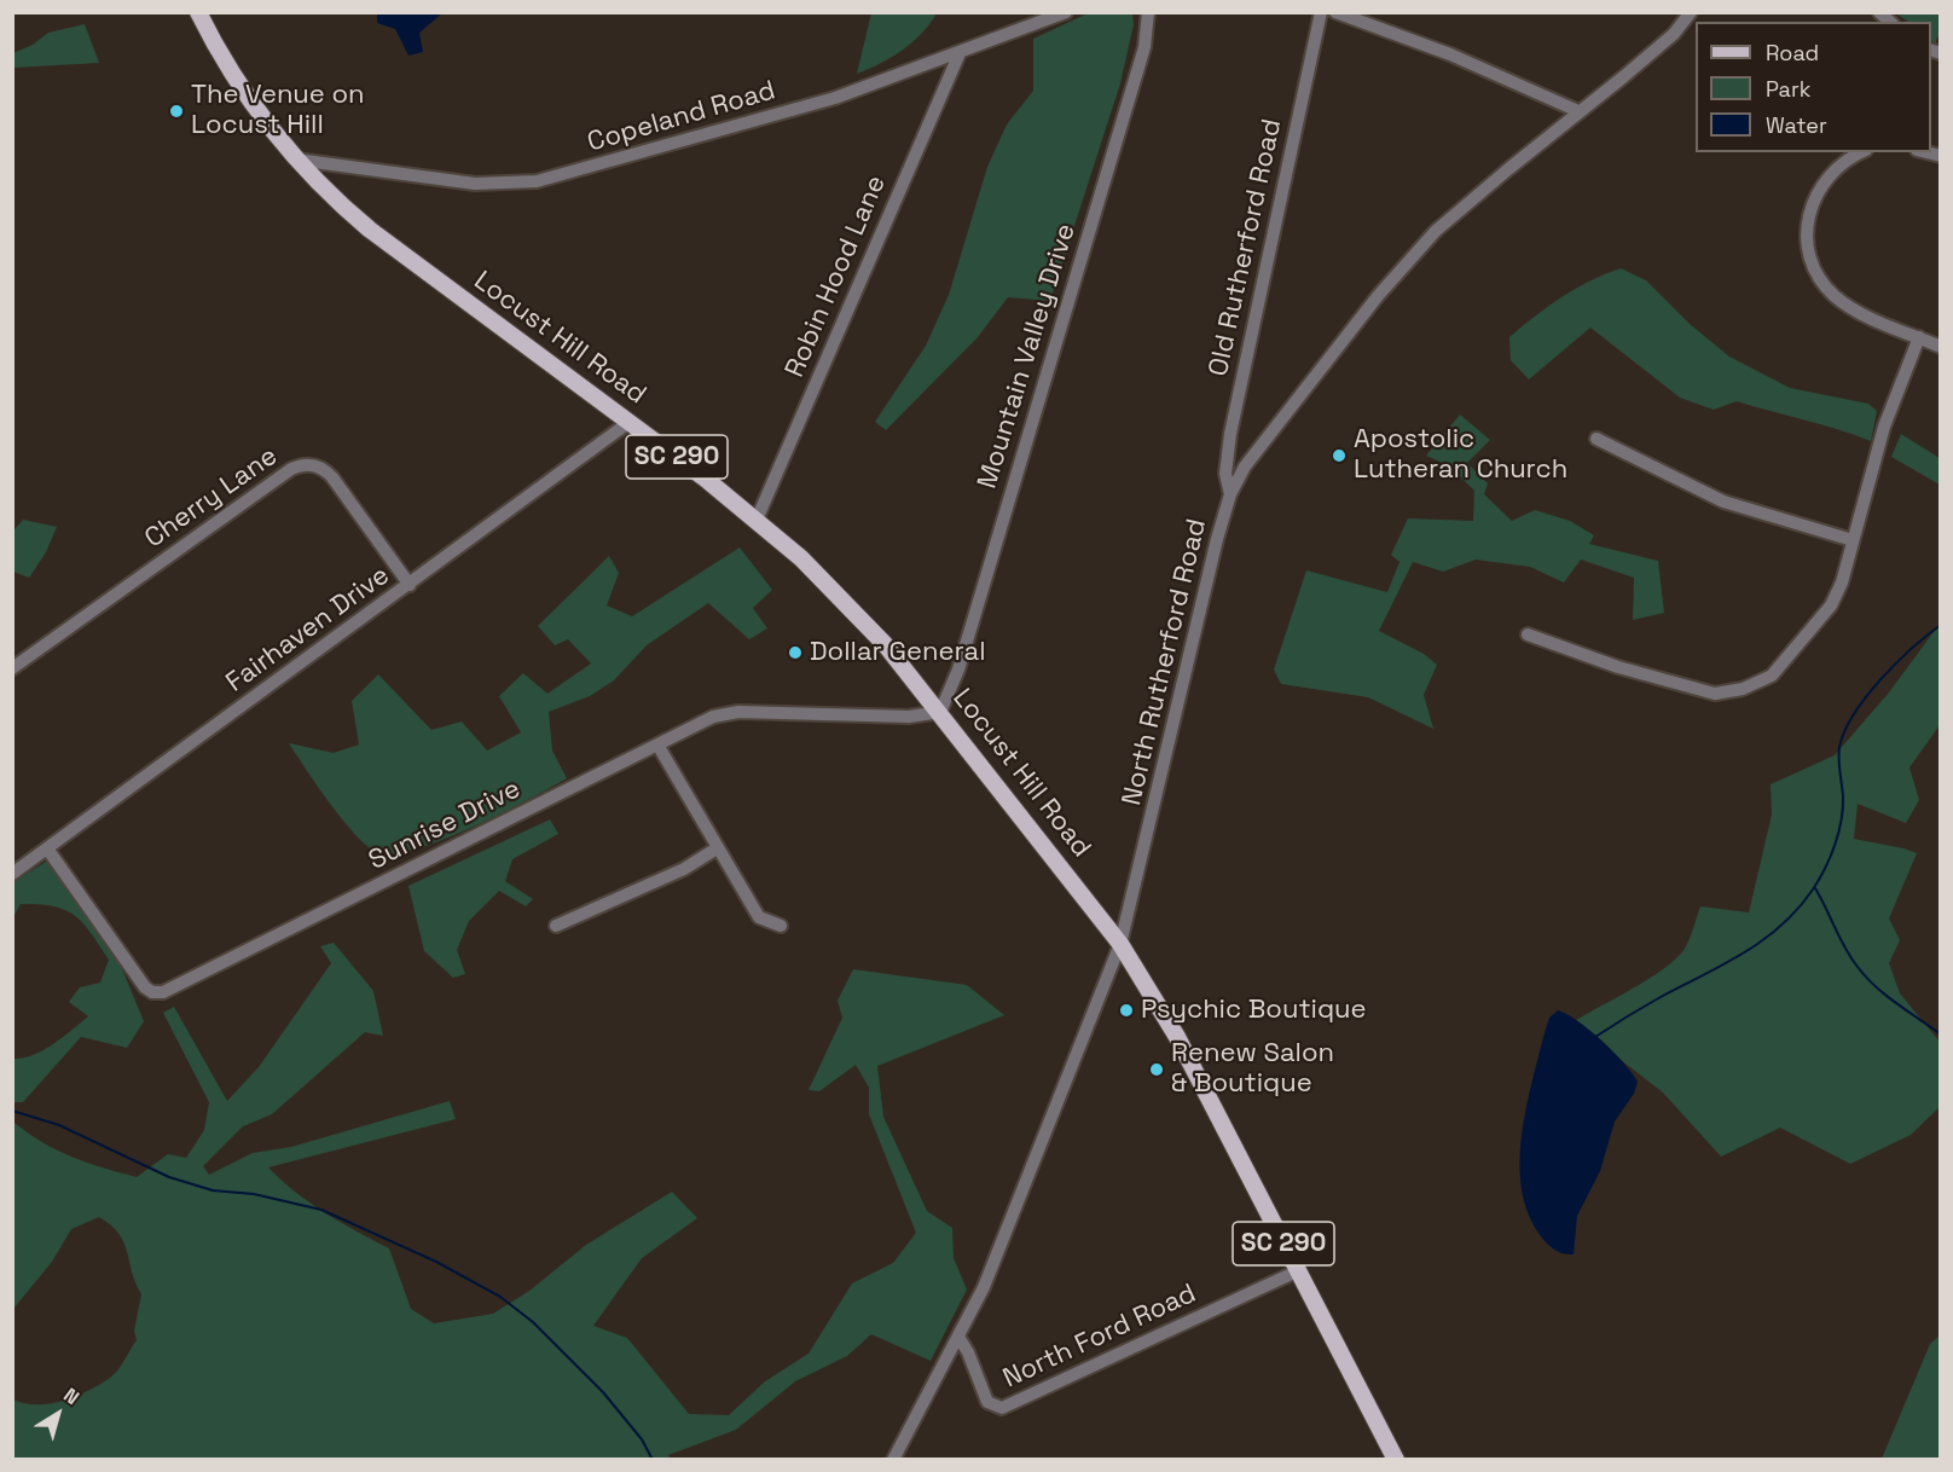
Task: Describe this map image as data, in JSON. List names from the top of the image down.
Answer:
{
  "streets": {
    "main road": ["Locust Hill Road", "SC 290"],
    "street": [
      "Copeland Road",
      "Old Rutherford Road",
      "Robin Hood Lane",
      "Mountain Valley Drive",
      "Cherry Lane",
      "Fairhaven Drive",
      "North Rutherford Road",
      "Sunrise Drive",
      "North Ford Road"
    ]
  },
  "crossings": [
    ["Copeland Road", "Robin Hood Lane"],
    ["Copeland Road", "Locust Hill Road"],
    ["Old Rutherford Road", "North Rutherford Road"],
    ["Robin Hood Lane", "Locust Hill Road"],
    ["Locust Hill Road", "Mountain Valley Drive"],
    ["Locust Hill Road", "Fairhaven Drive"],
    ["Locust Hill Road", "North Rutherford Road"],
    ["Locust Hill Road", "Sunrise Drive"],
    ["Locust Hill Road", "North Ford Road"],
    ["Mountain Valley Drive", "Sunrise Drive"],
    ["Cherry Lane", "Fairhaven Drive"],
    ["Fairhaven Drive", "Sunrise Drive"],
    ["North Rutherford Road", "North Ford Road"]
  ],
  "places": [
    "The Venue on Locust Hill",
    "Apostolic Lutheran Church",
    "Dollar General",
    "Psychic Boutique",
    "Renew Salon & Boutique"
  ],
  "legend": ["Road", "Park", "Water"],
  "north": "top right"
}
